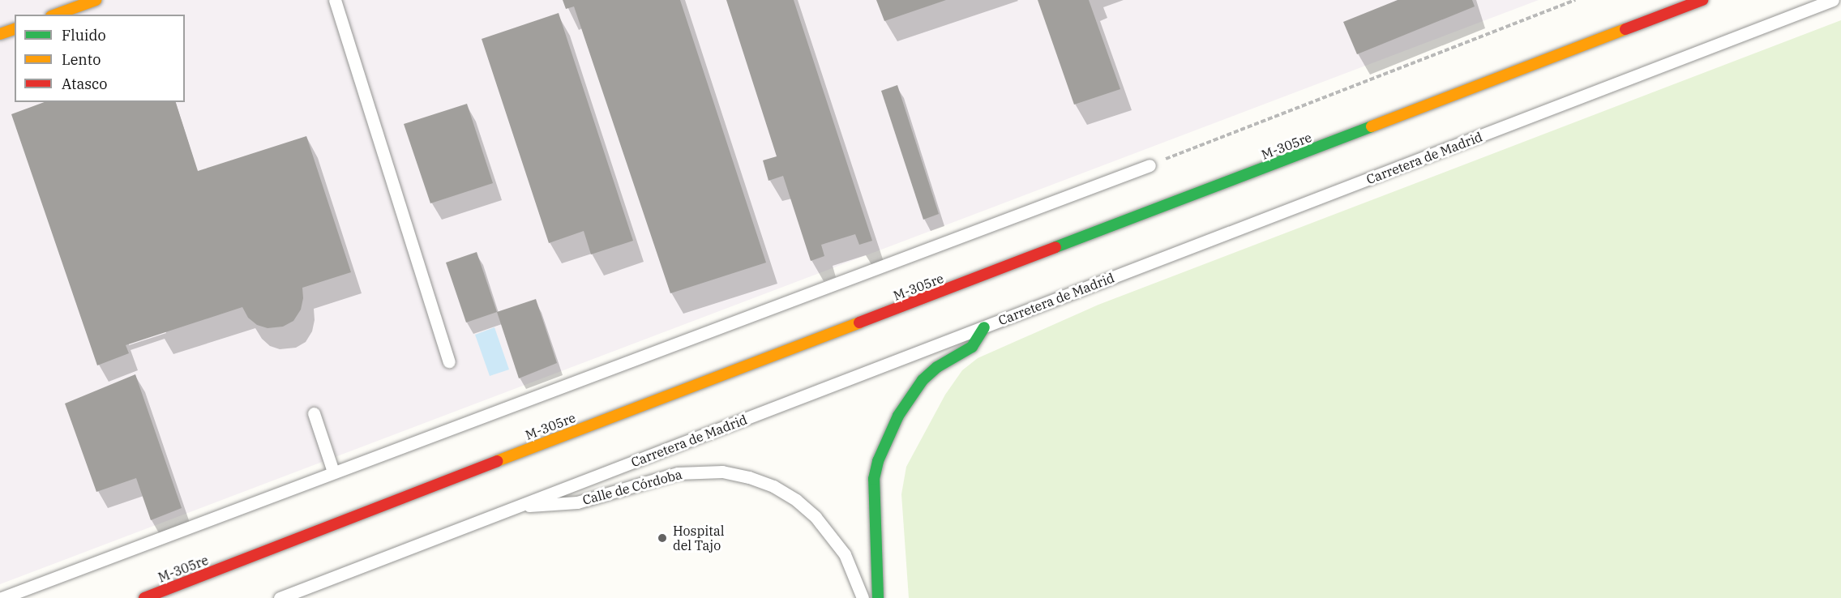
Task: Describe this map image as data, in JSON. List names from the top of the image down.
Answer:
{
  "streets": {
    "main road": ["M-305re"],
    "lane": ["Carretera de Madrid", "Calle de Córdoba"]
  },
  "crossings": [
    ["Carretera de Madrid", "Calle de Córdoba"]
  ],
  "places": ["Hospital del Tajo"],
  "legend": ["Fluido", "Lento", "Atasco"]
}
